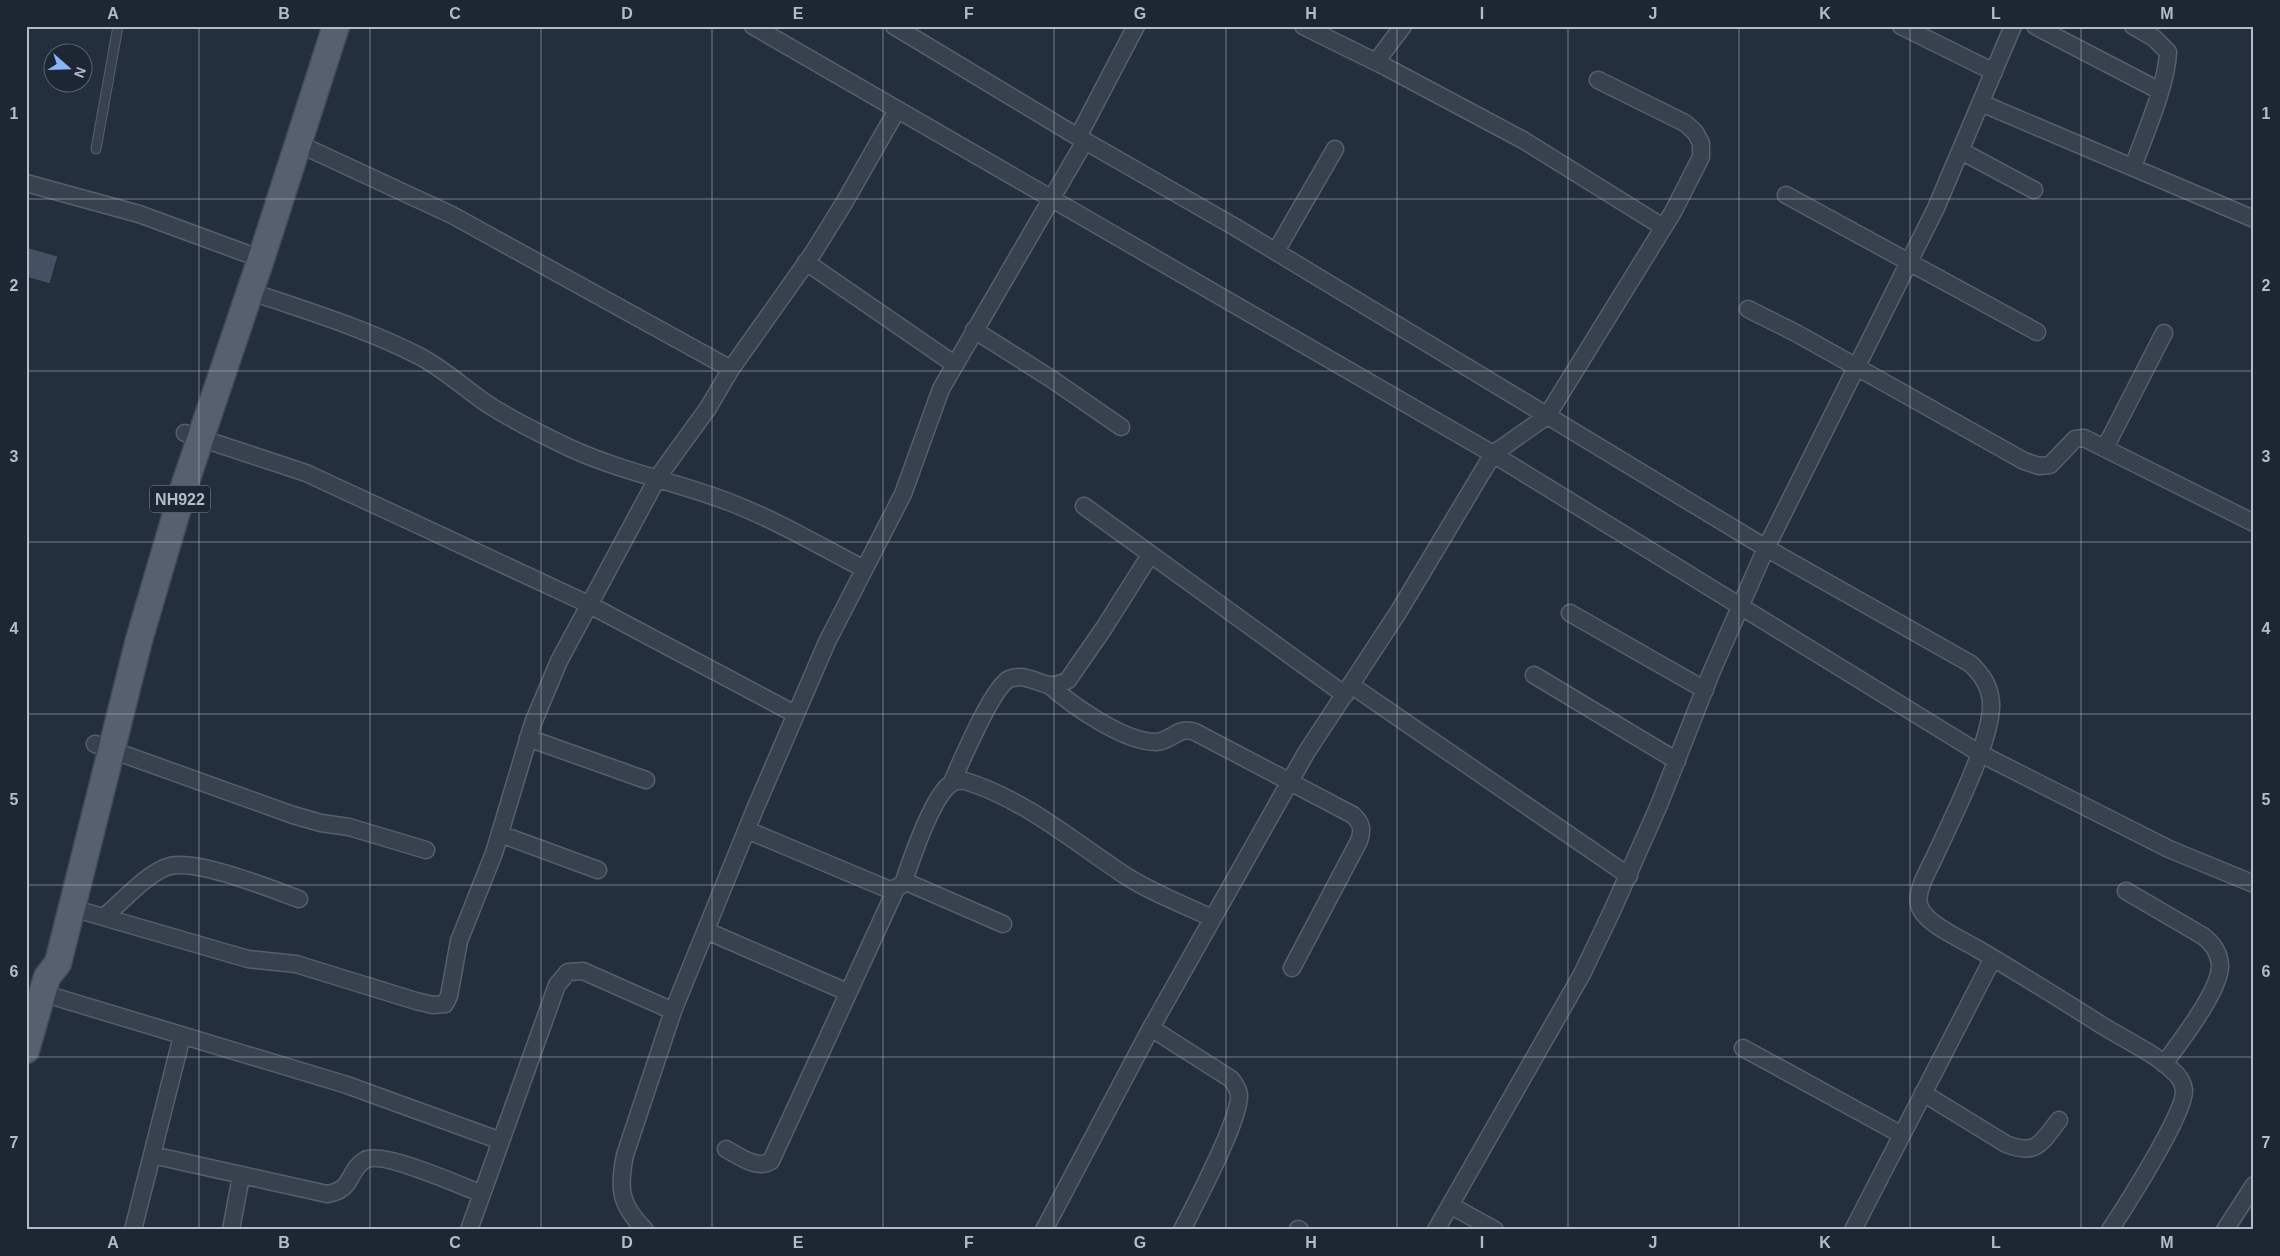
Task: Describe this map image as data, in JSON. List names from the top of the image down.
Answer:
{
  "north": "right",
  "grid": {
    "columns": [
      "A",
      "B",
      "C",
      "D",
      "E",
      "F",
      "G",
      "H",
      "I",
      "J",
      "K",
      "L",
      "M"
    ],
    "rows": [
      "1",
      "2",
      "3",
      "4",
      "5",
      "6",
      "7"
    ]
  }
}
